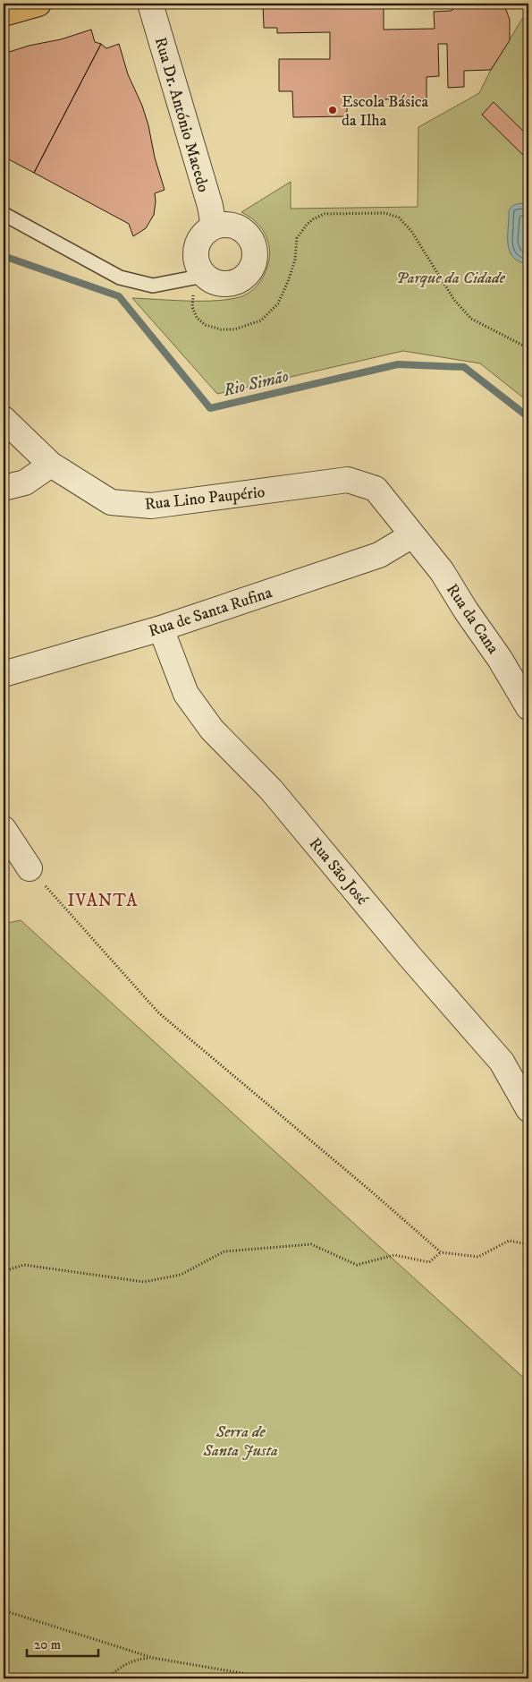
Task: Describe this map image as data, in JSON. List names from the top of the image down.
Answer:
{
  "streets": {
    "street": [
      "Rua Dr. António Macedo",
      "Rua Lino Paupério",
      "Rua de Santa Rufina",
      "Rua da Cana",
      "Rua São José"
    ]
  },
  "crossings": [
    ["Rua Lino Paupério", "Rua de Santa Rufina"],
    ["Rua Lino Paupério", "Rua da Cana"],
    ["Rua de Santa Rufina", "Rua da Cana"],
    ["Rua de Santa Rufina", "Rua São José"]
  ],
  "districts": ["IVANTA"],
  "water": ["Rio Simão"],
  "parks": ["Parque da Cidade", "Serra de Santa Justa"],
  "places": ["Escola Básica da Ilha"],
  "scale_bar": "20 m"
}
